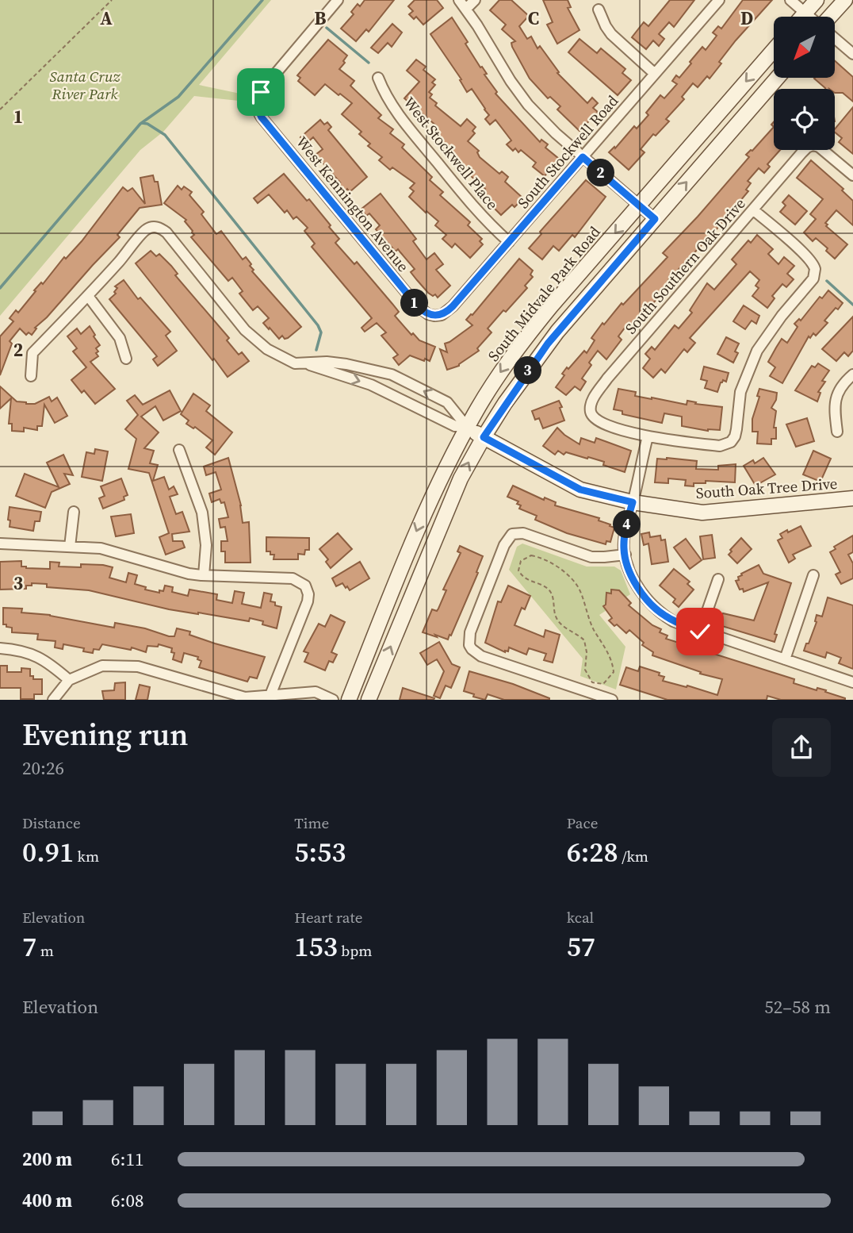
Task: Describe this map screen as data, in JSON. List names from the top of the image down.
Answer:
{
  "streets": {
    "main road": ["South Midvale Park Road", "South Oak Tree Drive"],
    "street": [
      "South Stockwell Road",
      "West Stockwell Place",
      "West Kennington Avenue",
      "South Southern Oak Drive"
    ]
  },
  "crossings": [
    ["South Stockwell Road", "West Stockwell Place"],
    ["South Stockwell Road", "West Kennington Avenue"],
    ["South Midvale Park Road", "South Oak Tree Drive"]
  ],
  "parks": ["Santa Cruz River Park"],
  "north": "bottom left",
  "page": {
    "pins": [
      "2",
      "1",
      "3",
      "4"
    ],
    "heading": ["Evening run", "20:26"],
    "stats": [
      ["Distance", "0.91 km"],
      ["Time", "5:53"],
      ["Pace", "6:28 /km"],
      ["Elevation", "7 m"],
      ["Heart rate", "153 bpm"],
      ["kcal", "57"]
    ],
    "chart": ["Elevation", "52–58 m"],
    "list": [
      {
        "name": "200 m",
        "note": "6:11"
      },
      {
        "name": "400 m",
        "note": "6:08"
      }
    ]
  },
  "grid": {
    "columns": [
      "A",
      "B",
      "C",
      "D"
    ],
    "rows": ["1", "2", "3"]
  }
}
